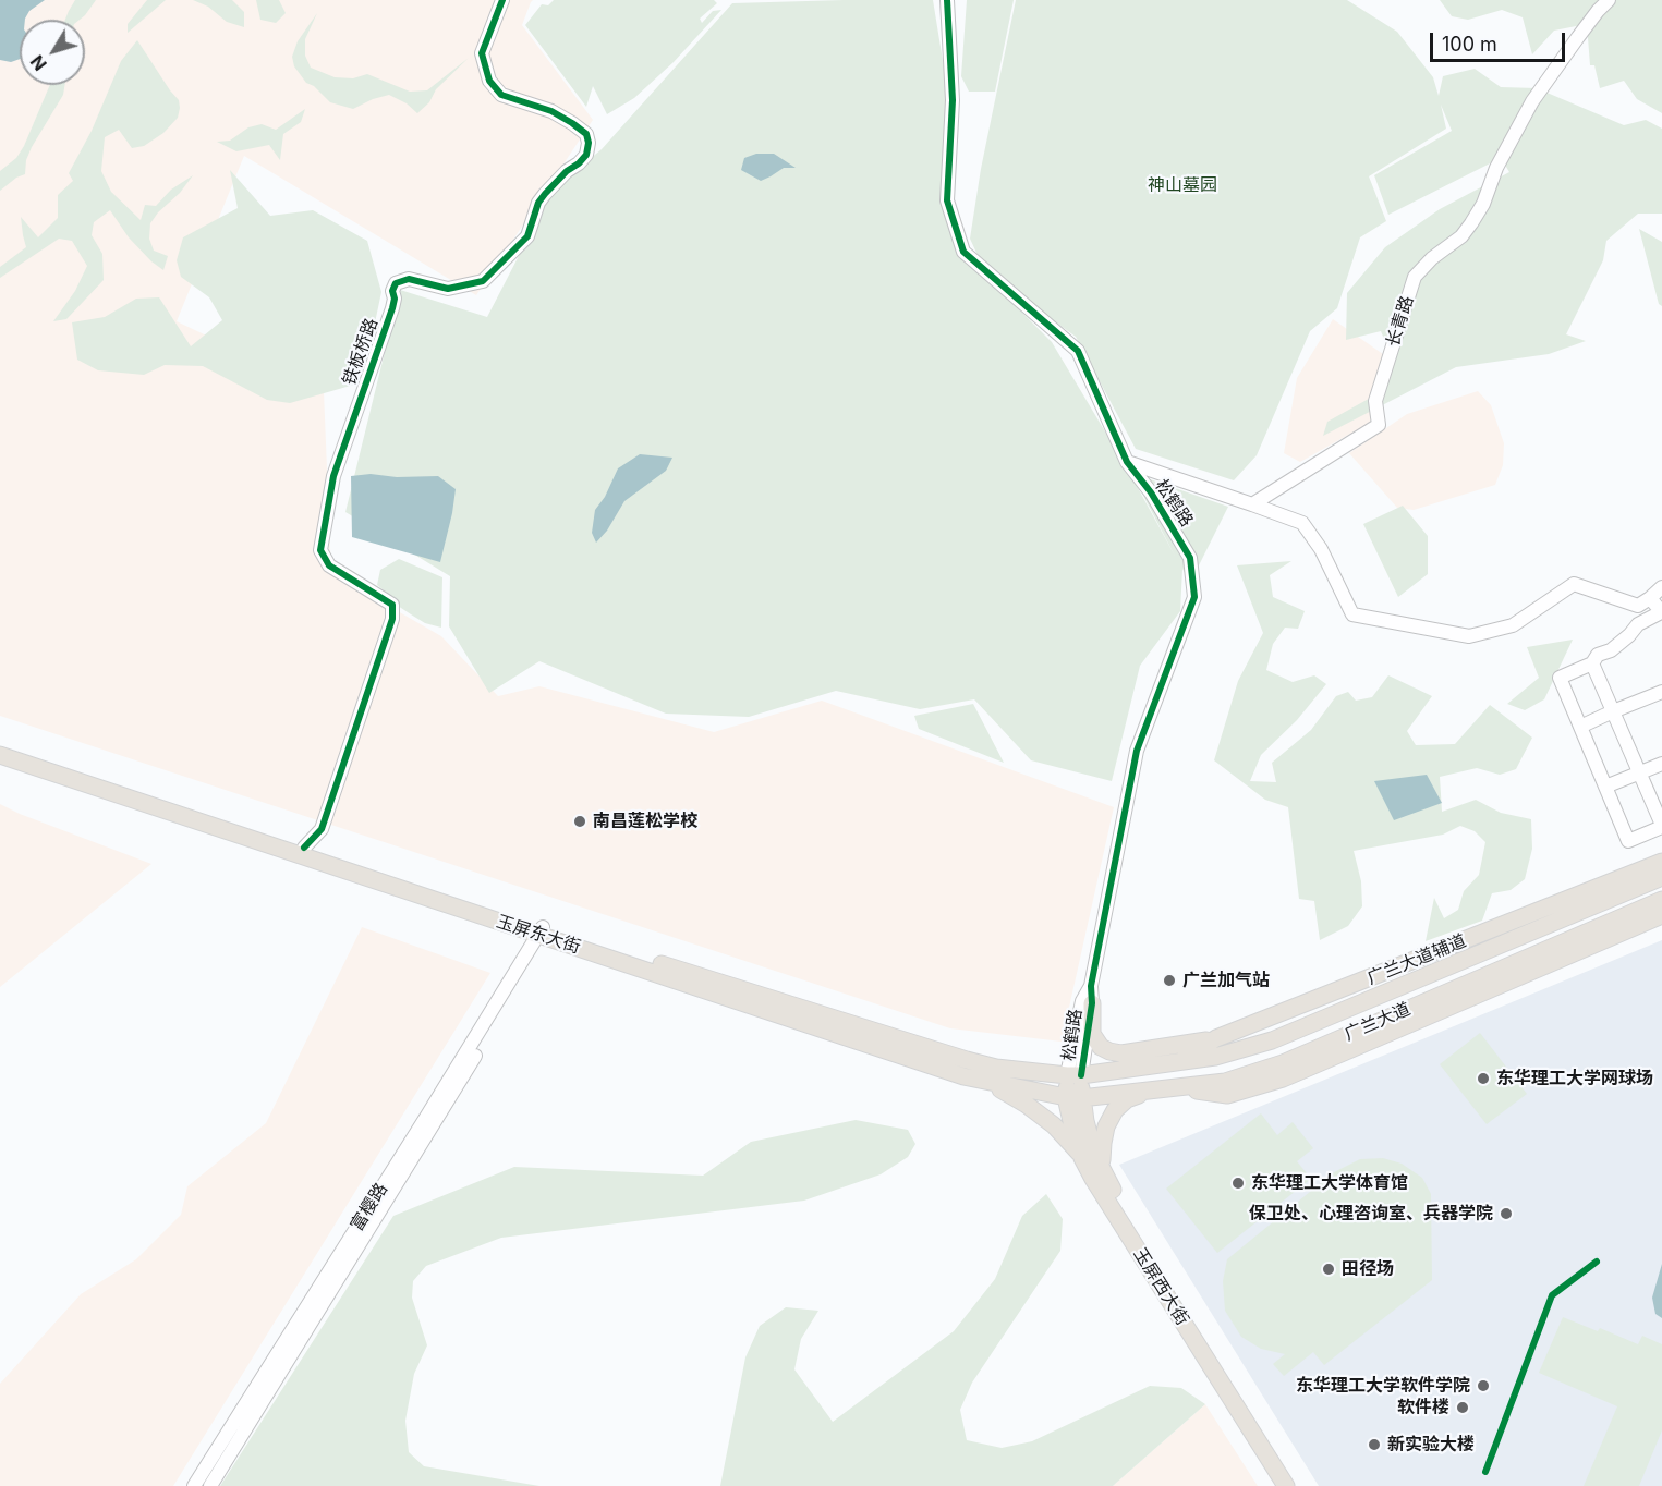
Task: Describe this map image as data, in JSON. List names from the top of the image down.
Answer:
{
  "streets": {
    "main road": [
      "玉屏东大街",
      "广兰大道辅道",
      "广兰大道",
      "玉屏西大街"
    ],
    "street": [
      "长青路",
      "铁板桥路",
      "松鹤路",
      "富樱路"
    ]
  },
  "crossings": [
    ["铁板桥路", "玉屏东大街"],
    ["松鹤路", "玉屏东大街"],
    ["松鹤路", "广兰大道"],
    ["松鹤路", "玉屏西大街"],
    ["玉屏东大街", "广兰大道"],
    ["玉屏东大街", "富樱路"],
    ["玉屏东大街", "玉屏西大街"],
    ["广兰大道辅道", "广兰大道"],
    ["广兰大道", "玉屏西大街"]
  ],
  "parks": ["神山墓园"],
  "places": [
    "南昌莲松学校",
    "广兰加气站",
    "东华理工大学网球场",
    "东华理工大学体育馆",
    "保卫处、心理咨询室、兵器学院",
    "田径场",
    "东华理工大学软件学院",
    "软件楼",
    "新实验大楼"
  ],
  "scale_bar": "100 m",
  "north": "bottom left"
}
